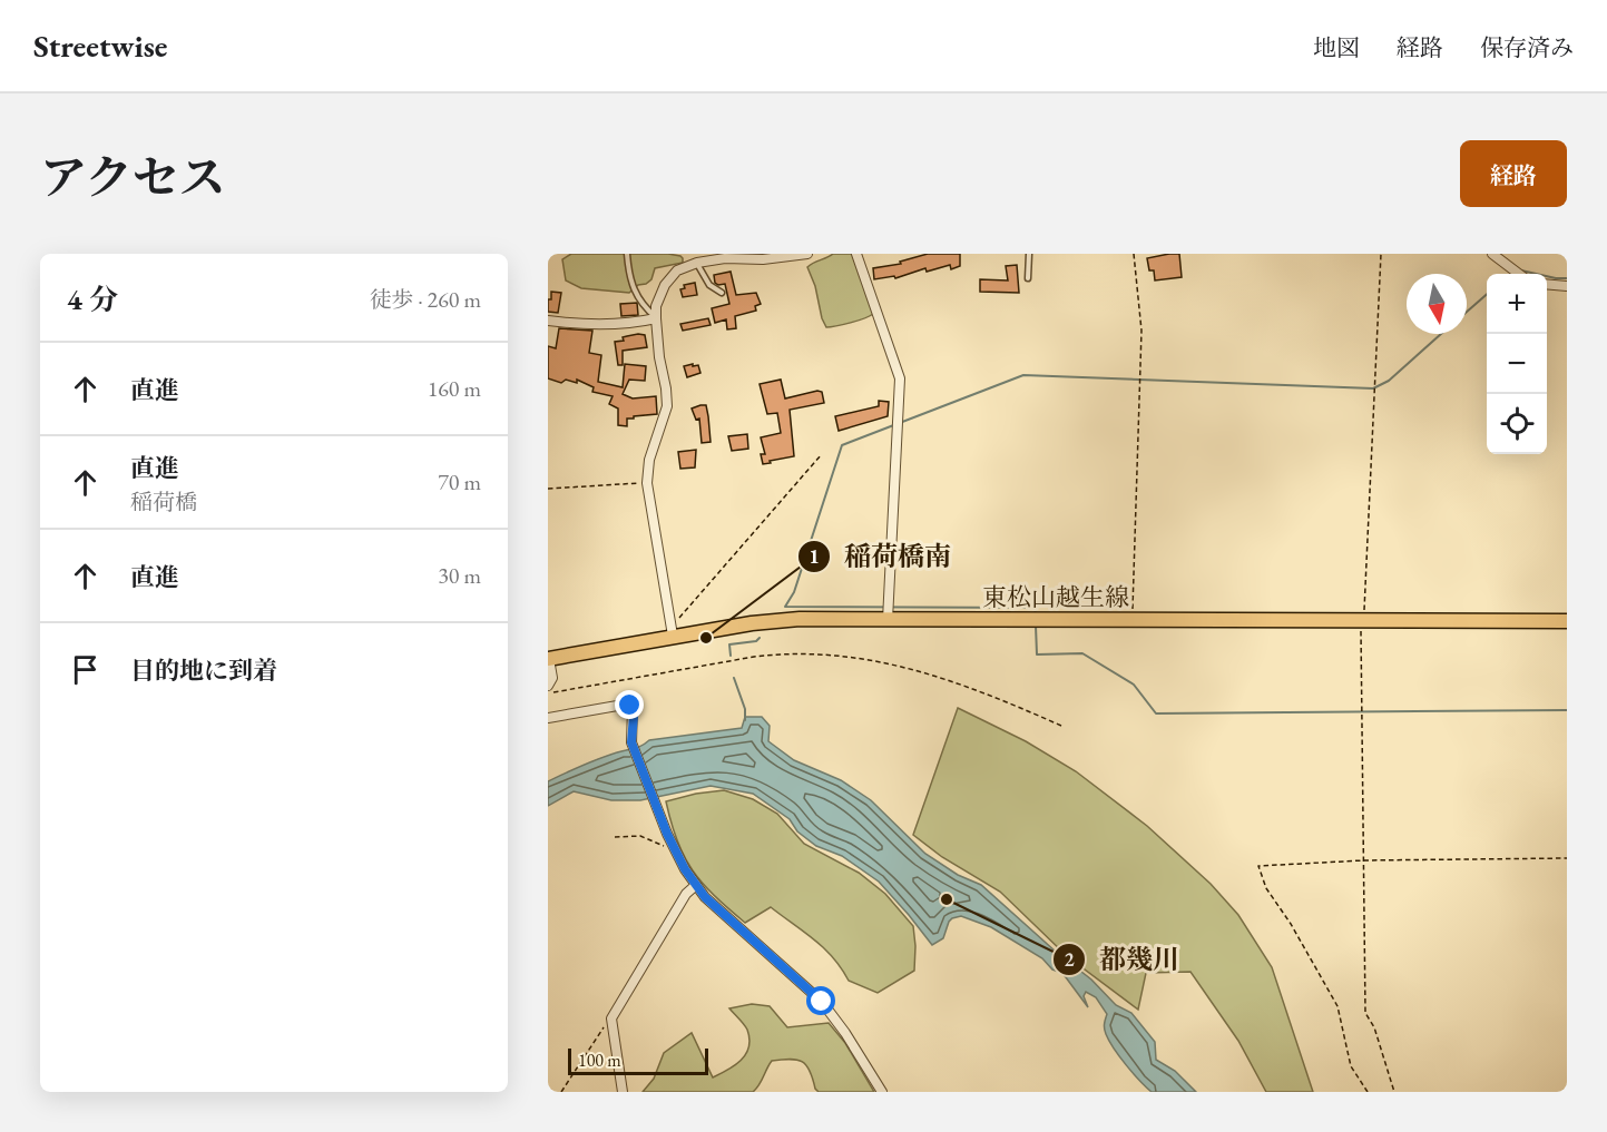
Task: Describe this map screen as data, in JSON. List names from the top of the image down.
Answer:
{
  "streets": {
    "main road": ["東松山越生線"]
  },
  "places": ["稲荷橋南", "都幾川"],
  "scale_bar": "100 m",
  "north": "bottom",
  "page": {
    "header": "Streetwise",
    "nav": ["地図", "経路", "保存済み"],
    "title": "アクセス",
    "buttons": "経路",
    "heading": ["4 分", "徒歩 · 260 m"],
    "map_buttons": ["+", "−"],
    "list": [
      ["直進", "160 m"],
      ["直進", "稲荷橋", "70 m"],
      ["直進", "30 m"],
      "目的地に到着"
    ],
    "scale": "100 m"
  }
}
